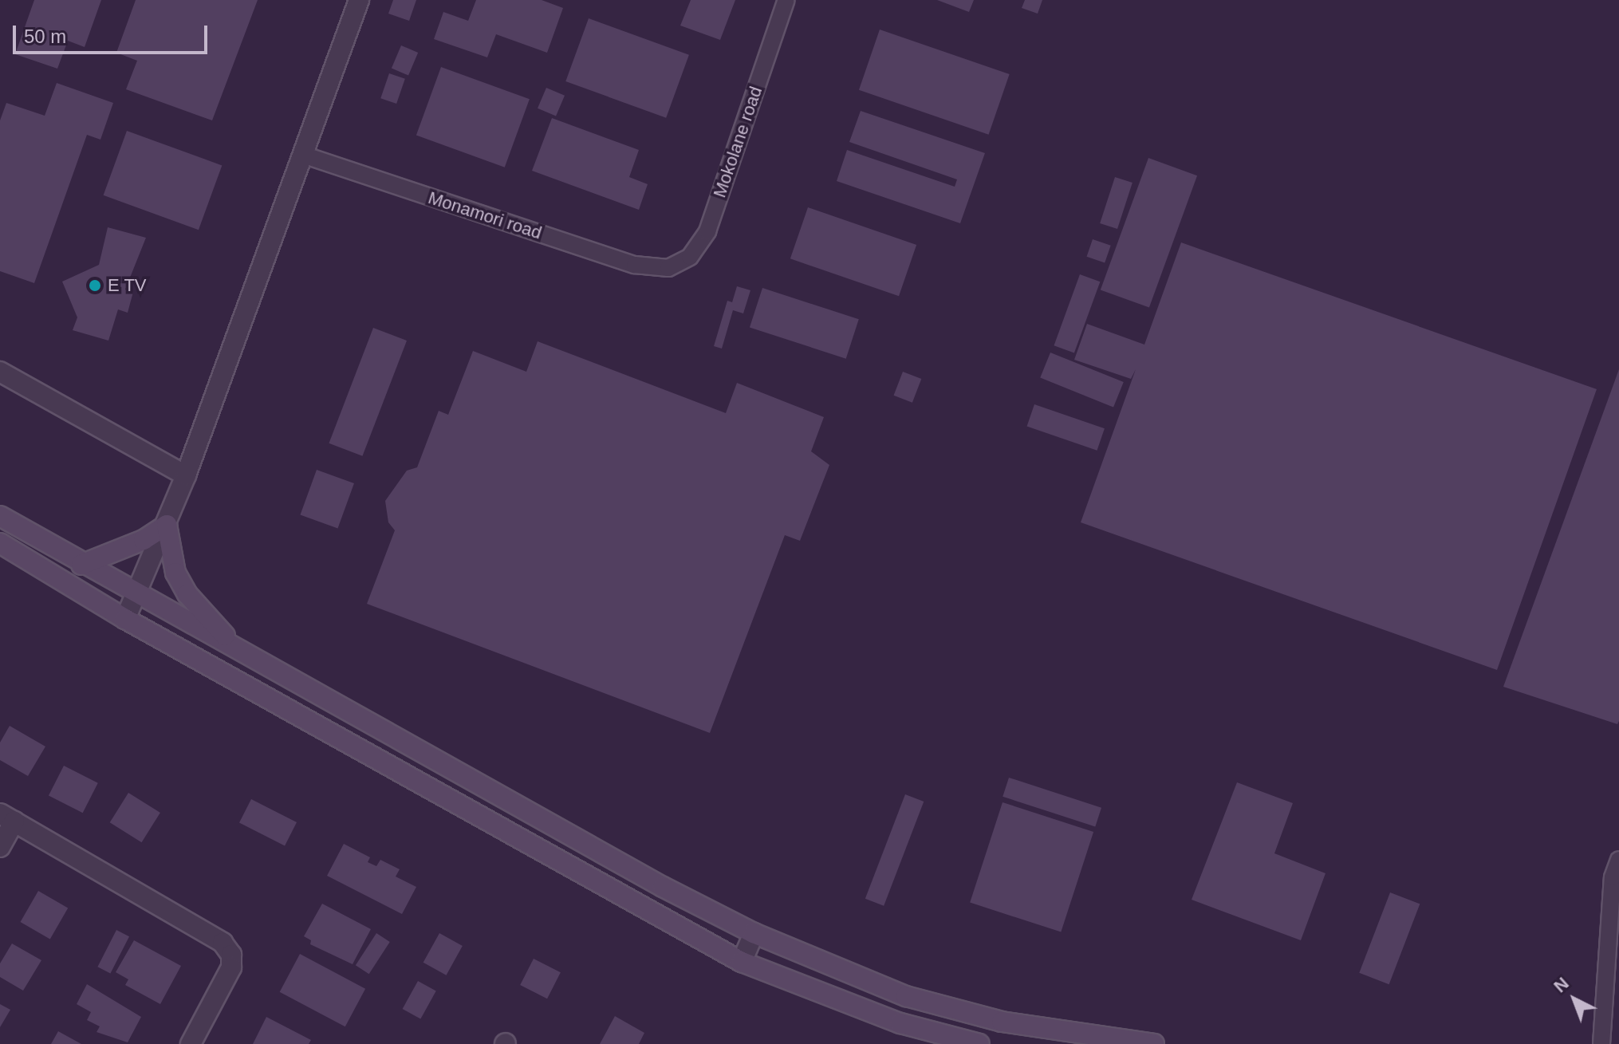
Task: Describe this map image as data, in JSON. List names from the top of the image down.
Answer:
{
  "streets": {
    "lane": ["Mokolane road", "Monamori road"]
  },
  "crossings": [
    ["Mokolane road", "Monamori road"]
  ],
  "places": ["E TV"],
  "scale_bar": "50 m",
  "north": "top left"
}
